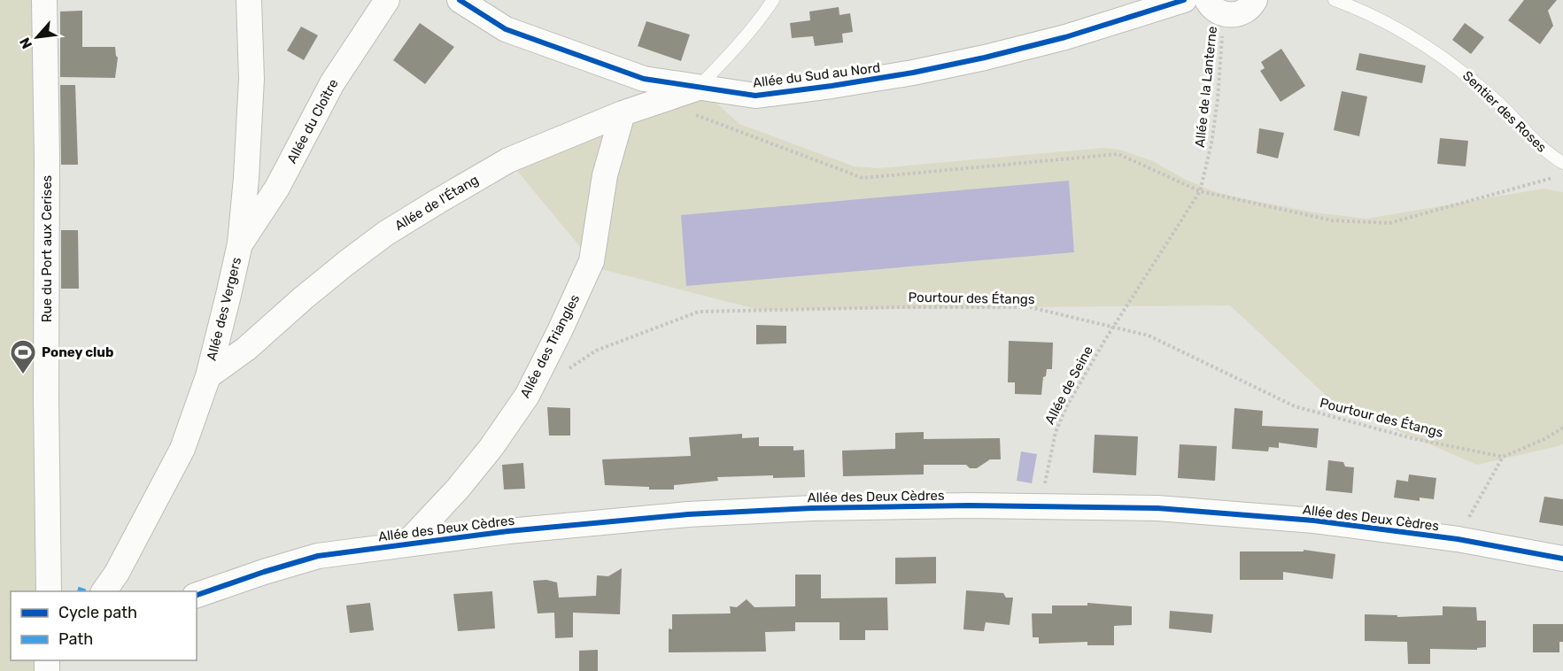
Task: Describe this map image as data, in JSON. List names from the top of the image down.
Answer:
{
  "streets": {
    "street": [
      "Allée du Sud au Nord",
      "Allée du Cloître",
      "Allée de l'Étang",
      "Rue du Port aux Cerises",
      "Allée des Vergers",
      "Allée des Triangles",
      "Allée des Deux Cèdres"
    ],
    "lane": ["Sentier des Roses"],
    "path": ["Allée de la Lanterne", "Pourtour des Étangs", "Allée de Seine"]
  },
  "crossings": [
    ["Allée du Sud au Nord", "Allée de l'Étang"],
    ["Allée de la Lanterne", "Allée de Seine"],
    ["Allée du Cloître", "Allée des Vergers"],
    ["Allée de l'Étang", "Allée des Vergers"],
    ["Allée de l'Étang", "Allée des Triangles"],
    ["Pourtour des Étangs", "Allée de Seine"],
    ["Allée des Triangles", "Allée des Deux Cèdres"],
    ["Allée de Seine", "Allée des Deux Cèdres"]
  ],
  "places": {
    "sports": ["Poney club"]
  },
  "legend": ["Cycle path", "Path"],
  "north": "bottom left"
}
